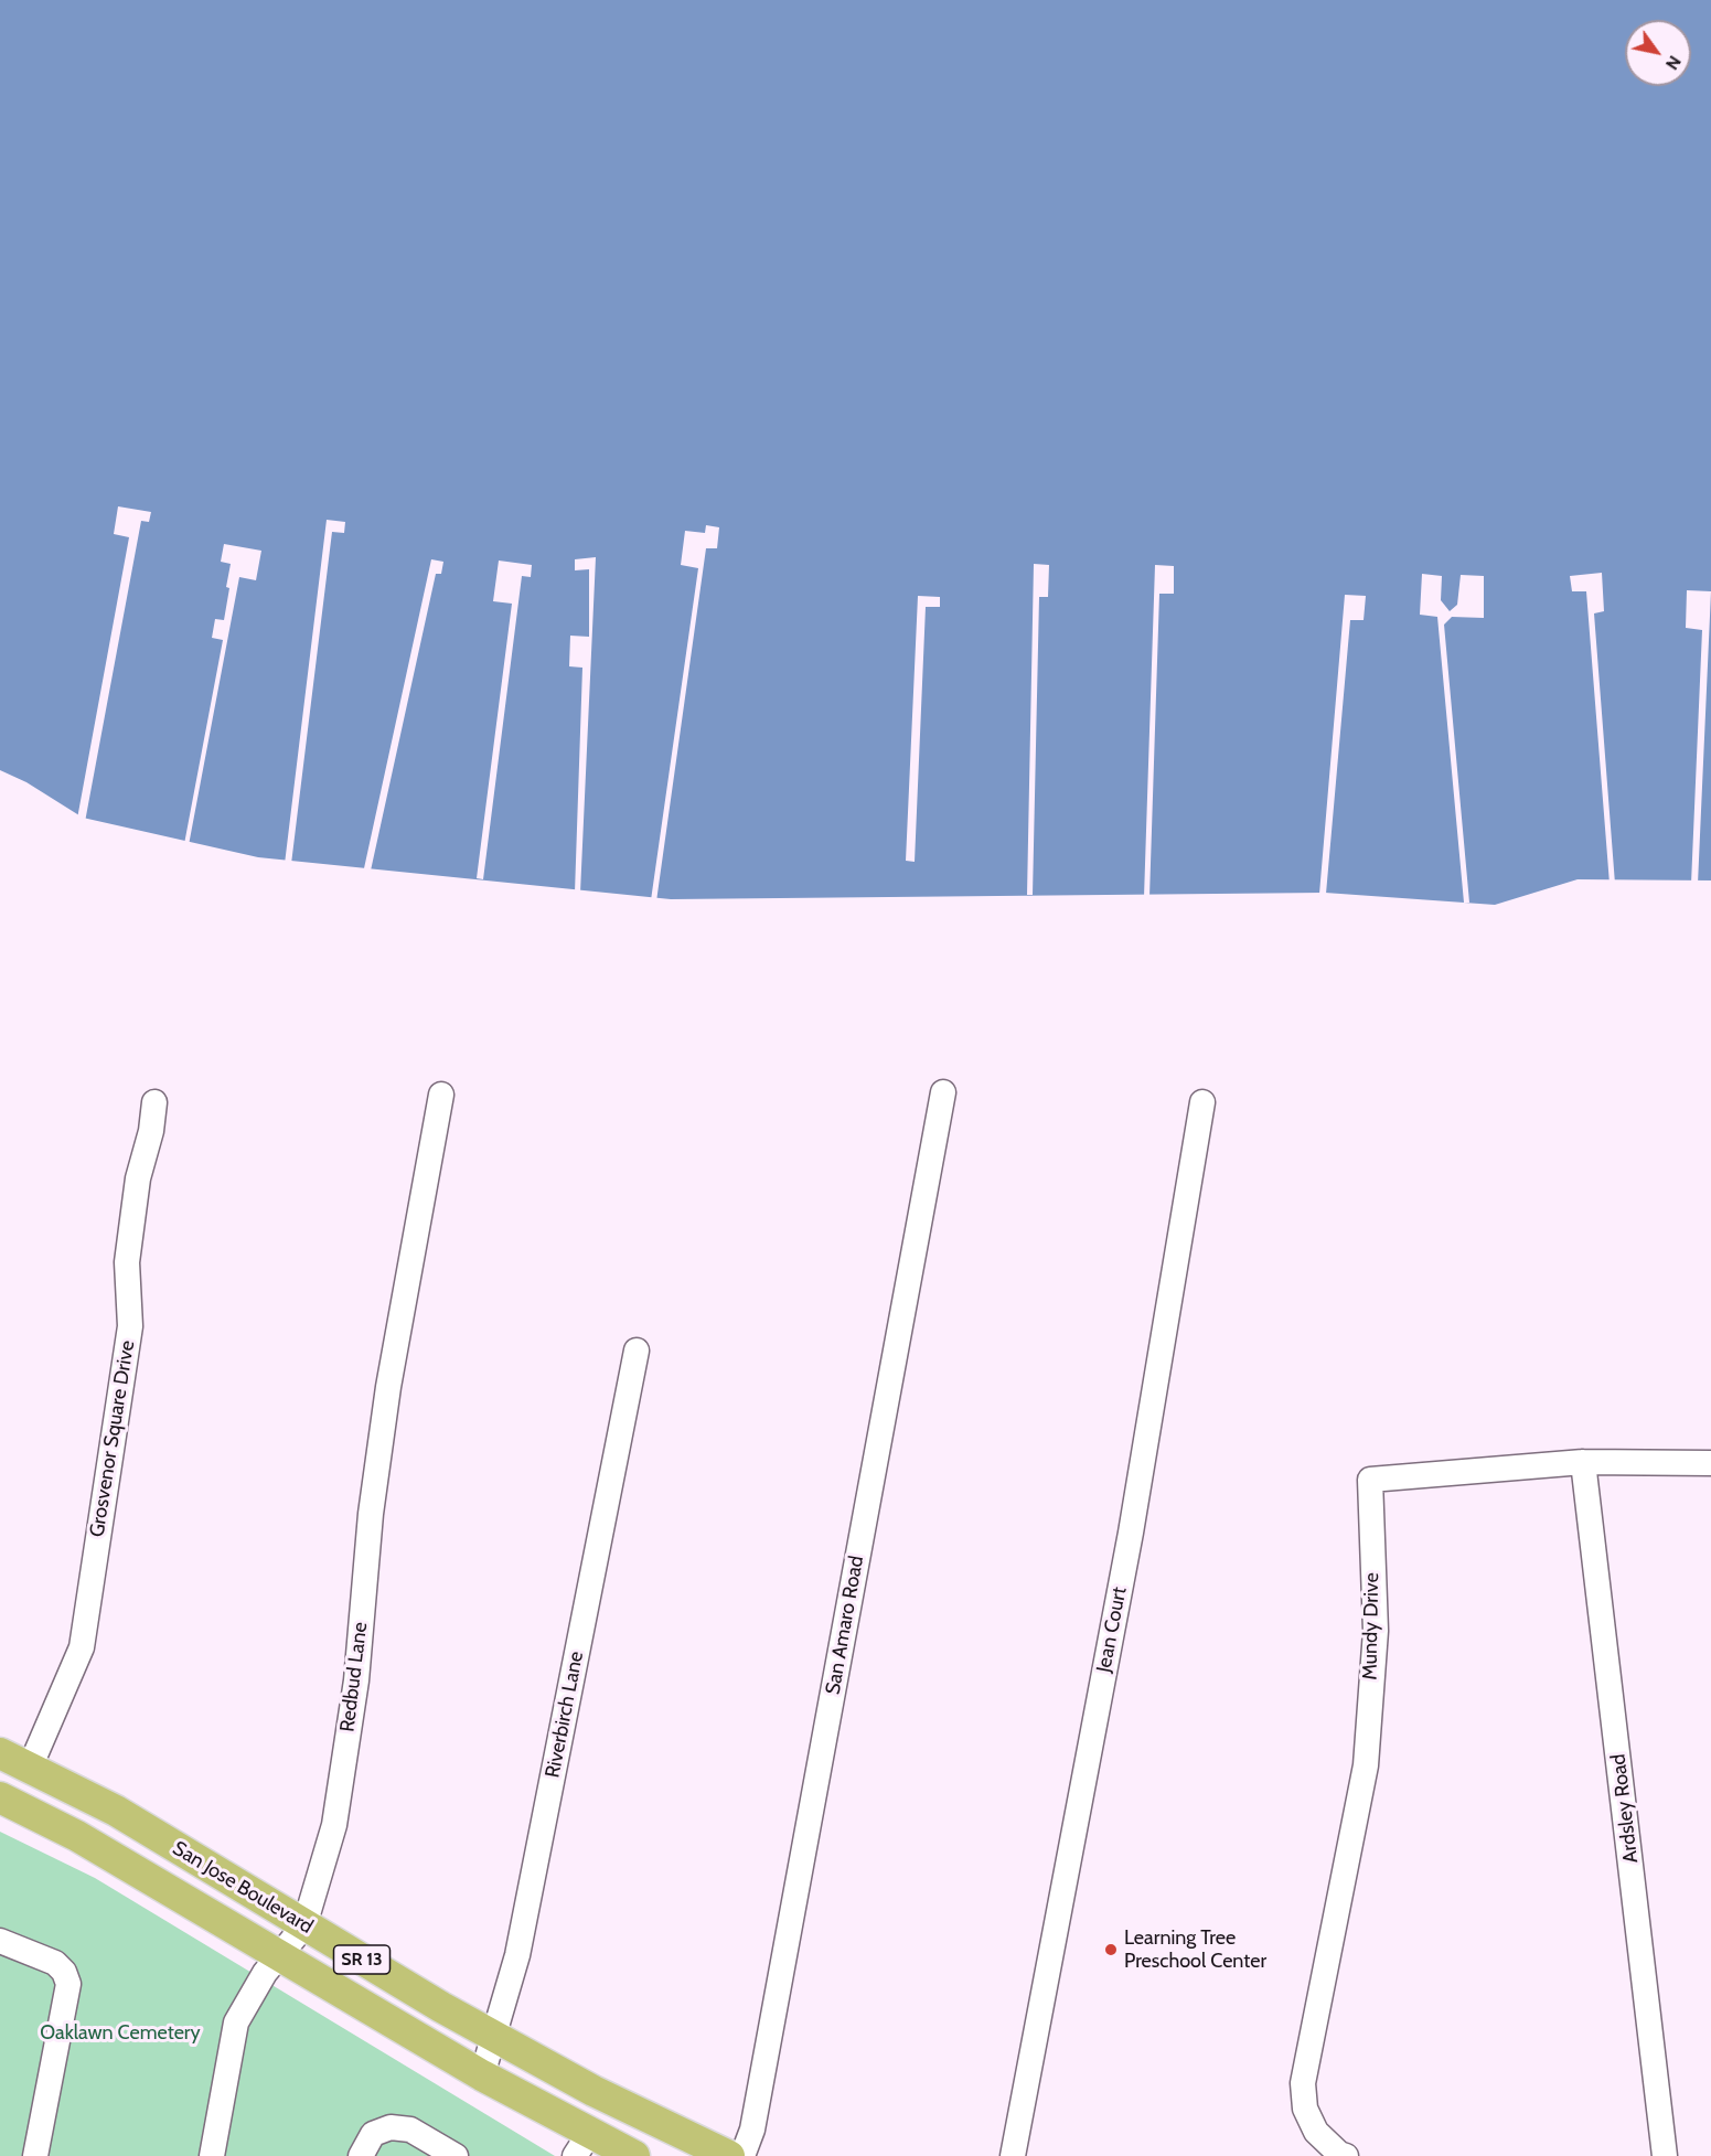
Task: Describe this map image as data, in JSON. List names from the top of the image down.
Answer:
{
  "streets": {
    "main road": ["San Jose Boulevard", "SR 13"],
    "street": [
      "Grosvenor Square Drive",
      "San Amaro Road",
      "Mundy Drive",
      "Jean Court",
      "Redbud Lane",
      "Riverbirch Lane",
      "Ardsley Road"
    ]
  },
  "crossings": [
    ["Grosvenor Square Drive", "San Jose Boulevard"],
    ["Mundy Drive", "Ardsley Road"],
    ["Redbud Lane", "San Jose Boulevard"],
    ["Riverbirch Lane", "San Jose Boulevard"]
  ],
  "parks": ["Oaklawn Cemetery"],
  "places": ["Learning Tree Preschool Center"],
  "north": "bottom right"
}
